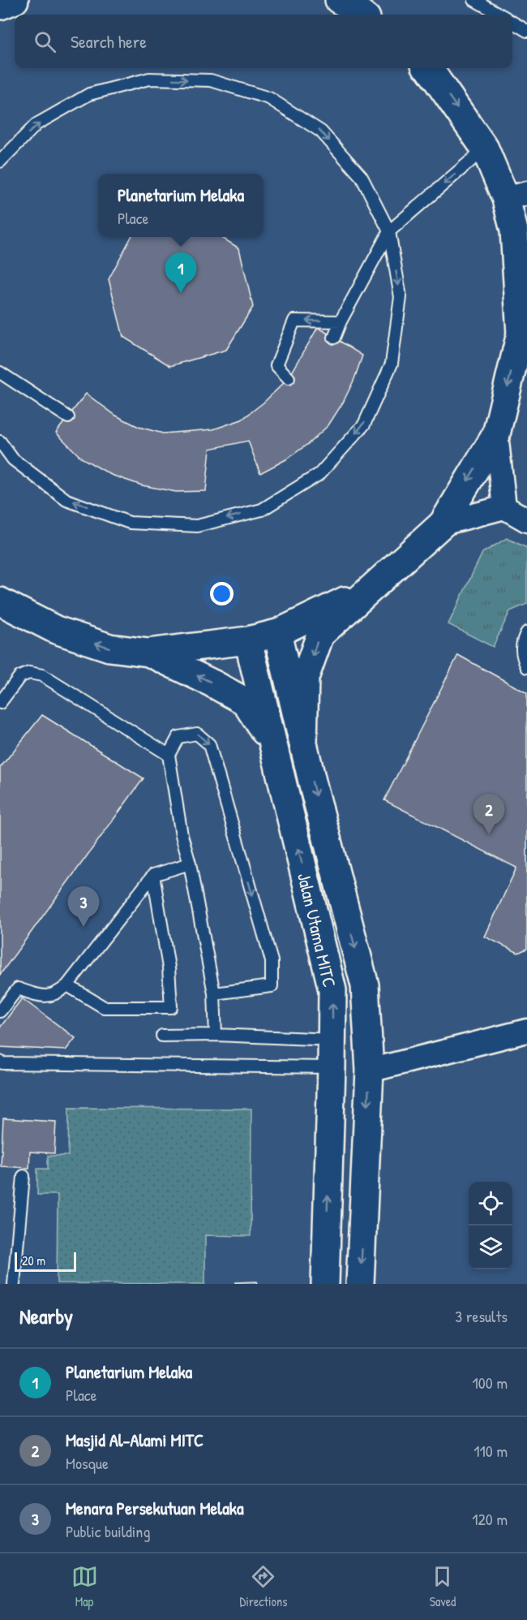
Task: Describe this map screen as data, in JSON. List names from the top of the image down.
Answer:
{
  "streets": {
    "main road": ["Jalan Utama MITC"]
  },
  "scale_bar": "20 m",
  "page": {
    "search": "Search here",
    "popup": ["Planetarium Melaka", "Place"],
    "pins": ["1", "2", "3"],
    "scale": "20 m",
    "heading": ["Nearby", "3 results"],
    "list": [
      {
        "mark": "1",
        "name": "Planetarium Melaka",
        "note": "Place",
        "value": "100 m"
      },
      {
        "mark": "2",
        "name": "Masjid Al-Alami MITC",
        "note": "Mosque",
        "value": "110 m"
      },
      {
        "mark": "3",
        "name": "Menara Persekutuan Melaka",
        "note": "Public building",
        "value": "120 m"
      }
    ],
    "nav": ["Map", "Directions", "Saved"]
  }
}
